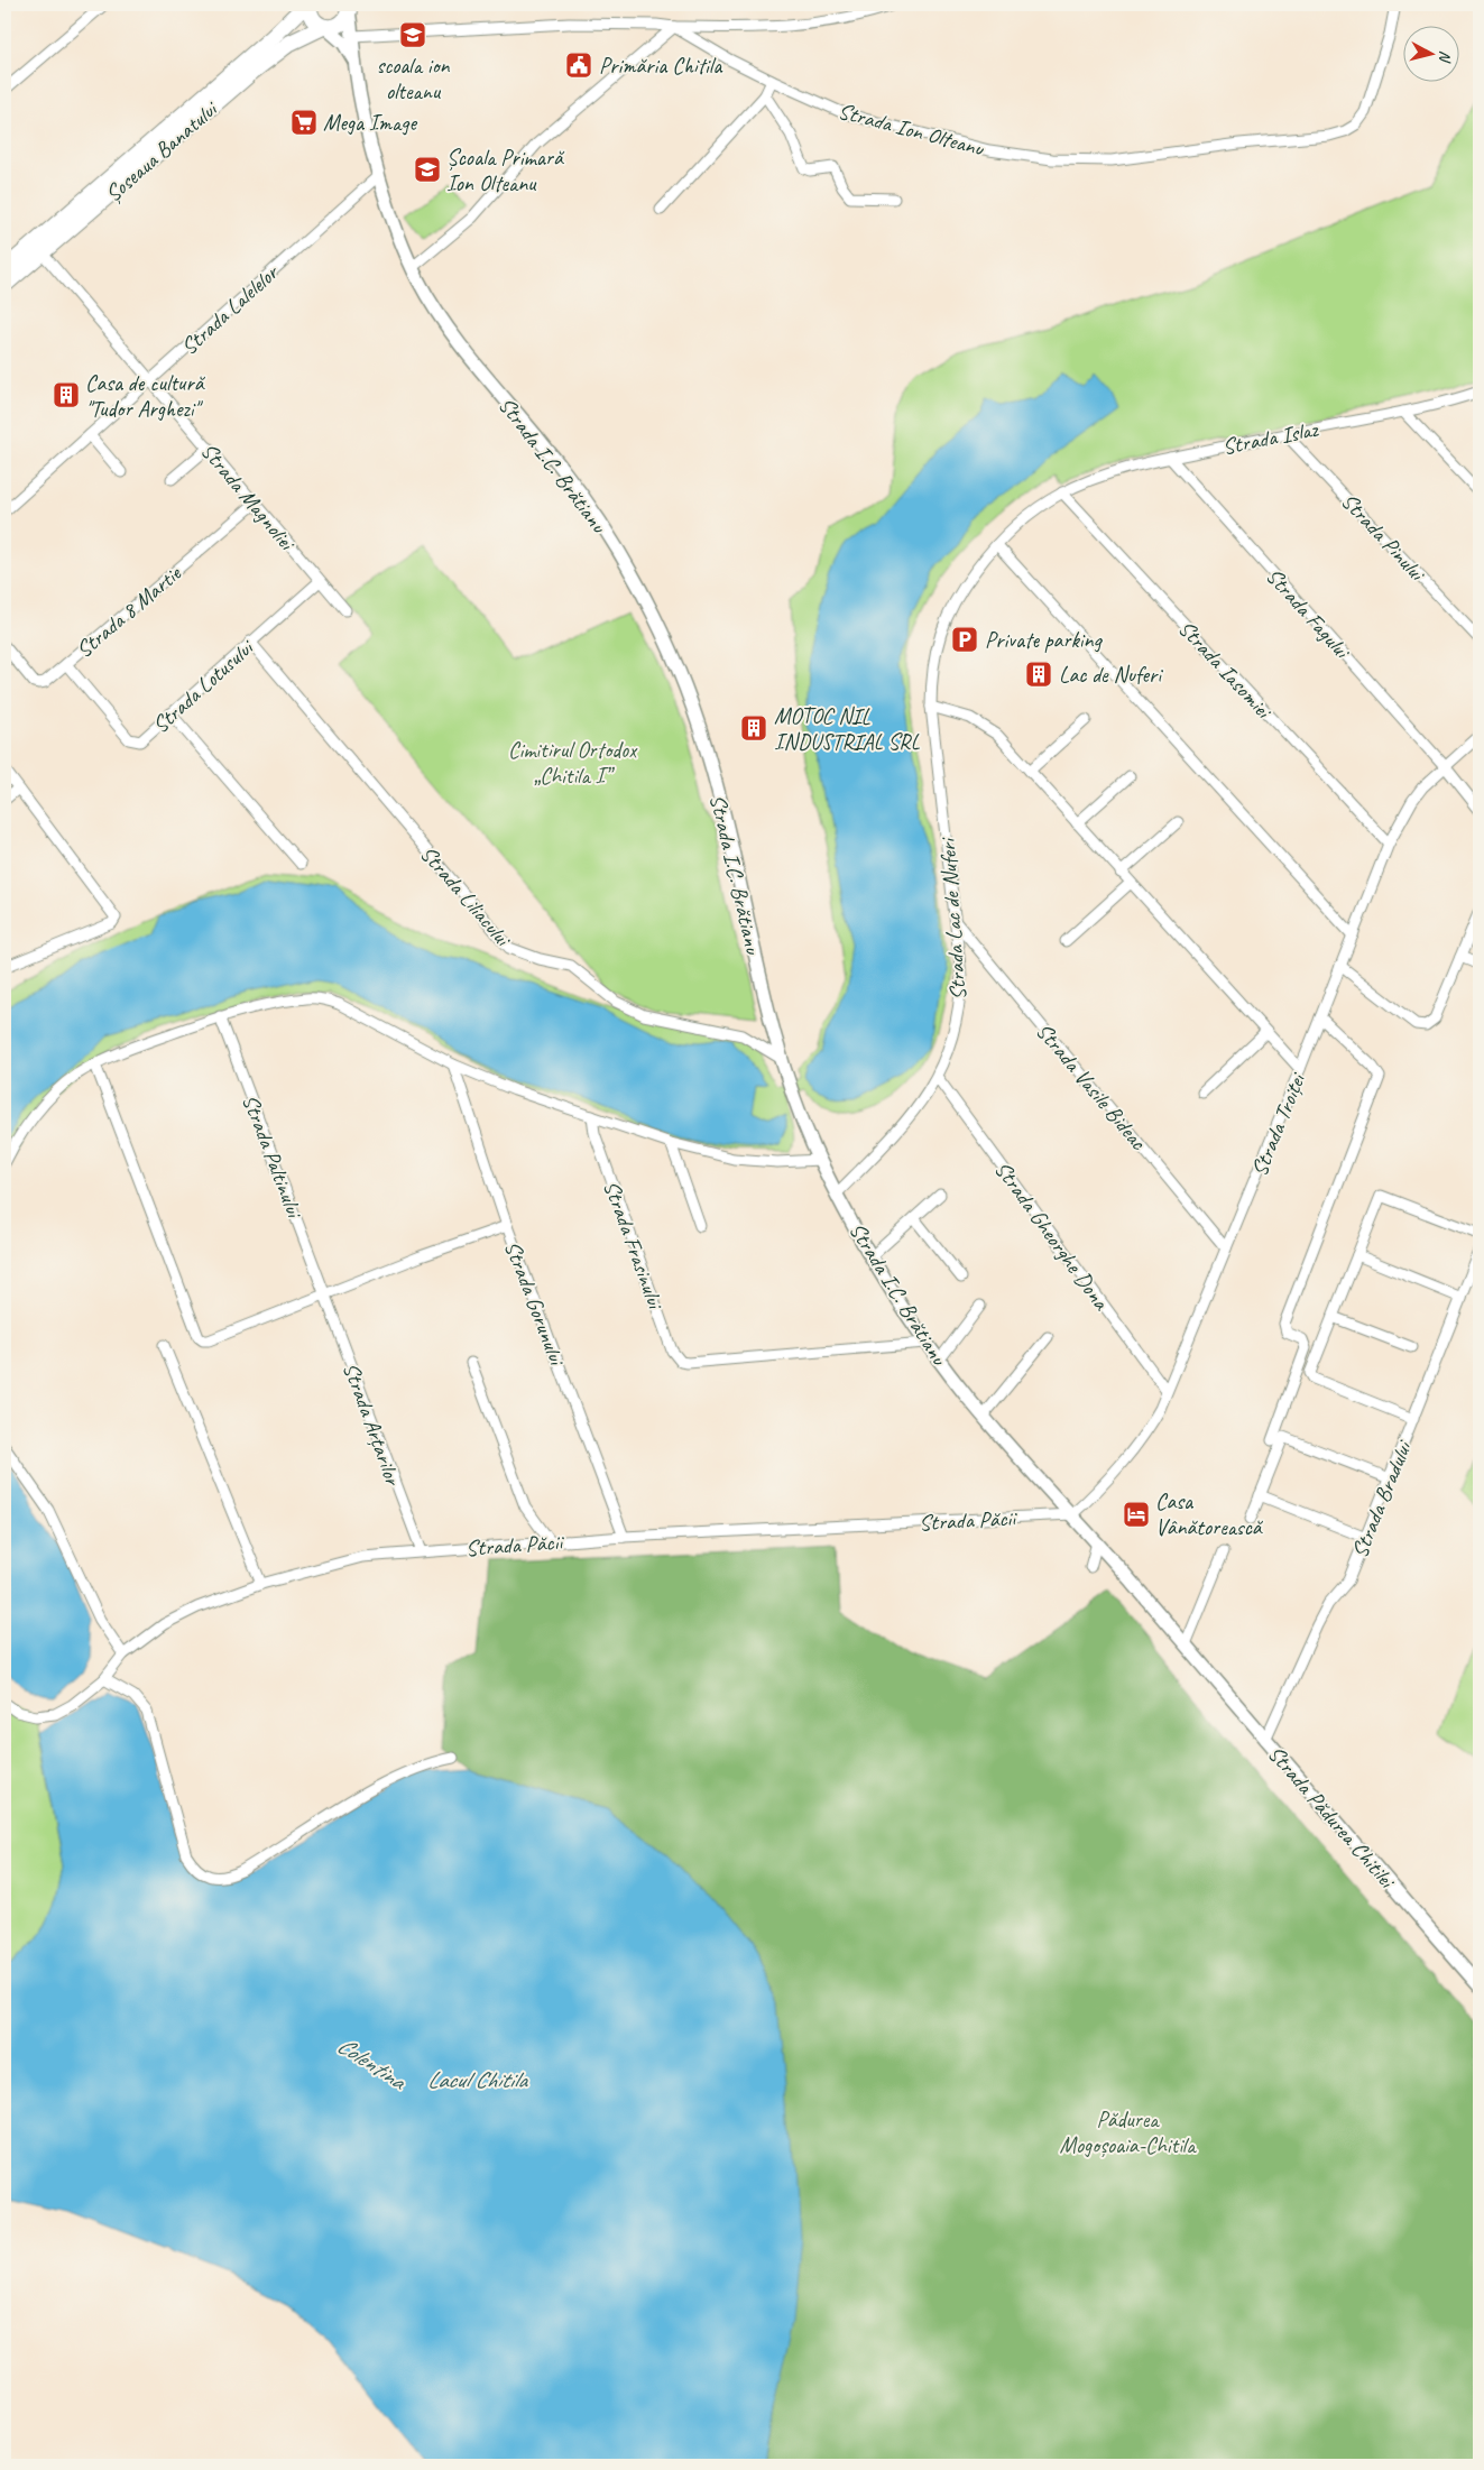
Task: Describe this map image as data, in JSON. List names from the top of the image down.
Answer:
{
  "streets": {
    "main road": ["Șoseaua Banatului", "Strada I.C. Brătianu", "Strada Pădurea Chitilei"],
    "street": [
      "Strada Ion Olteanu",
      "Strada Lalelelor",
      "Strada Islaz",
      "Strada Magnoliei",
      "Strada Pinului",
      "Strada 8 Martie",
      "Strada Fagului",
      "Strada Iasomiei",
      "Strada Lotusului",
      "Strada Liliacului",
      "Strada Lac de Nuferi",
      "Strada Vasile Bideac",
      "Strada Troiței",
      "Strada Paltinului",
      "Strada Gheorghe Dona",
      "Strada Frasinului",
      "Strada Gorunului",
      "Strada Arțarilor",
      "Strada Bradului",
      "Strada Păcii"
    ]
  },
  "crossings": [
    ["Strada Ion Olteanu", "Strada I.C. Brătianu"],
    ["Șoseaua Banatului", "Strada I.C. Brătianu"],
    ["Șoseaua Banatului", "Strada Magnoliei"],
    ["Strada Lalelelor", "Strada I.C. Brătianu"],
    ["Strada Lalelelor", "Strada Magnoliei"],
    ["Strada Islaz", "Strada Pinului"],
    ["Strada Islaz", "Strada Fagului"],
    ["Strada Islaz", "Strada Iasomiei"],
    ["Strada Islaz", "Strada Lac de Nuferi"],
    ["Strada I.C. Brătianu", "Strada Liliacului"],
    ["Strada I.C. Brătianu", "Strada Lac de Nuferi"],
    ["Strada I.C. Brătianu", "Strada Troiței"],
    ["Strada I.C. Brătianu", "Strada Frasinului"],
    ["Strada I.C. Brătianu", "Strada Păcii"],
    ["Strada I.C. Brătianu", "Strada Pădurea Chitilei"],
    ["Strada Magnoliei", "Strada 8 Martie"],
    ["Strada Magnoliei", "Strada Lotusului"],
    ["Strada 8 Martie", "Strada Lotusului"],
    ["Strada Fagului", "Strada Troiței"],
    ["Strada Iasomiei", "Strada Lac de Nuferi"],
    ["Strada Iasomiei", "Strada Troiței"],
    ["Strada Lotusului", "Strada Liliacului"],
    ["Strada Lac de Nuferi", "Strada Vasile Bideac"],
    ["Strada Lac de Nuferi", "Strada Gheorghe Dona"],
    ["Strada Vasile Bideac", "Strada Troiței"],
    ["Strada Troiței", "Strada Gheorghe Dona"],
    ["Strada Troiței", "Strada Păcii"],
    ["Strada Paltinului", "Strada Arțarilor"],
    ["Strada Gorunului", "Strada Păcii"],
    ["Strada Arțarilor", "Strada Păcii"],
    ["Strada Bradului", "Strada Pădurea Chitilei"]
  ],
  "water": ["Colentina", "Lacul Chitila"],
  "parks": ["Cimitirul Ortodox „Chitila I”", "Pădurea Mogoșoaia-Chitila"],
  "places": {
    "school or university": ["scoala ion olteanu", "Școala Primară Ion Olteanu"],
    "public building": ["Primăria Chitila"],
    "supermarket": ["Mega Image"],
    "building": ["Casa de cultură \"Tudor Arghezi\"", "Lac de Nuferi", "MOTOC NIL INDUSTRIAL SRL"],
    "parking": ["Private parking"],
    "hotel": ["Casa Vânătorească"]
  },
  "north": "right"
}
